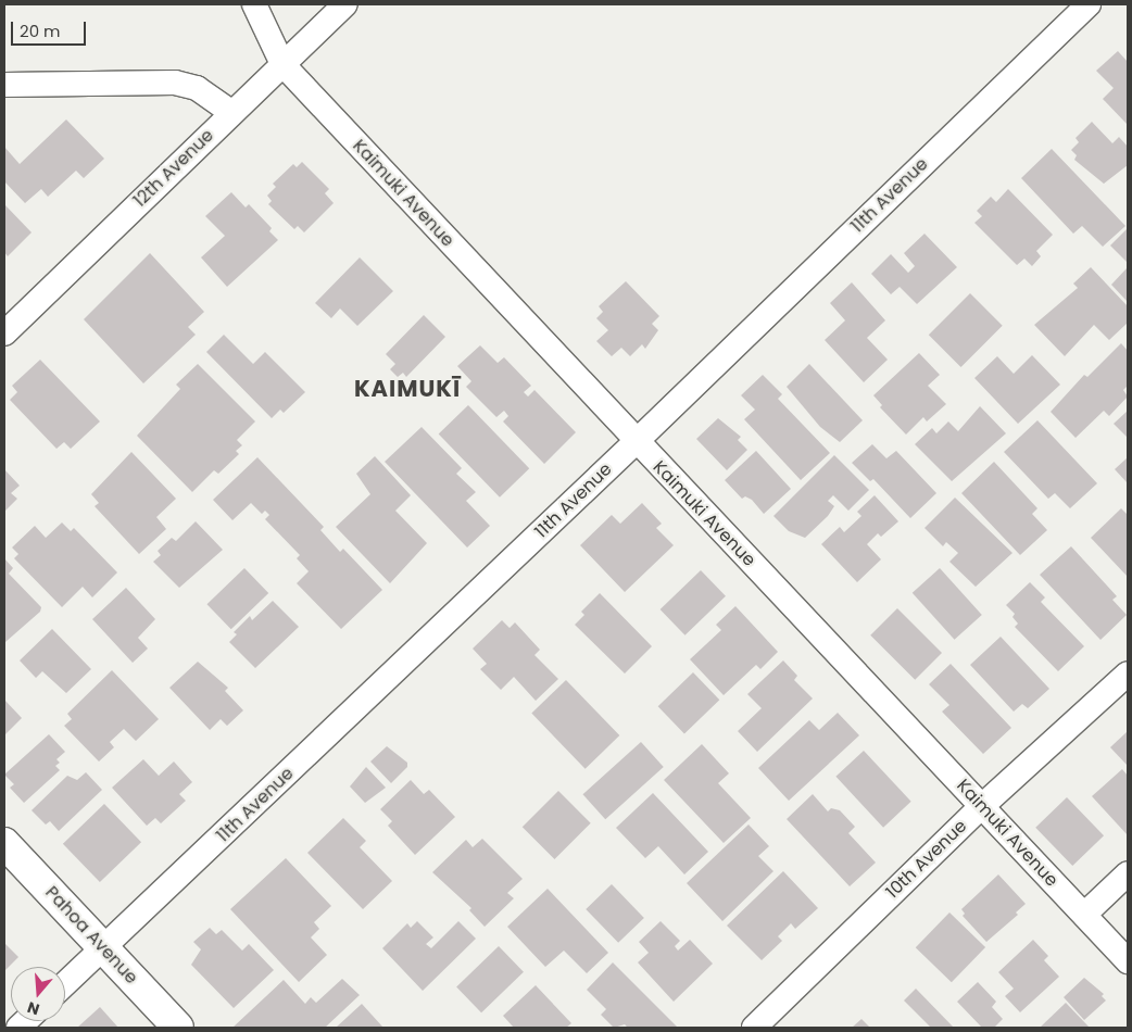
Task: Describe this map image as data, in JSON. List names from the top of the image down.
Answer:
{
  "streets": {
    "street": [
      "12th Avenue",
      "Kaimuki Avenue",
      "11th Avenue",
      "10th Avenue",
      "Pahoa Avenue"
    ]
  },
  "crossings": [
    ["12th Avenue", "Kaimuki Avenue"],
    ["Kaimuki Avenue", "11th Avenue"],
    ["Kaimuki Avenue", "10th Avenue"],
    ["11th Avenue", "Pahoa Avenue"]
  ],
  "districts": ["KAIMUKĪ"],
  "scale_bar": "20 m",
  "north": "bottom"
}
